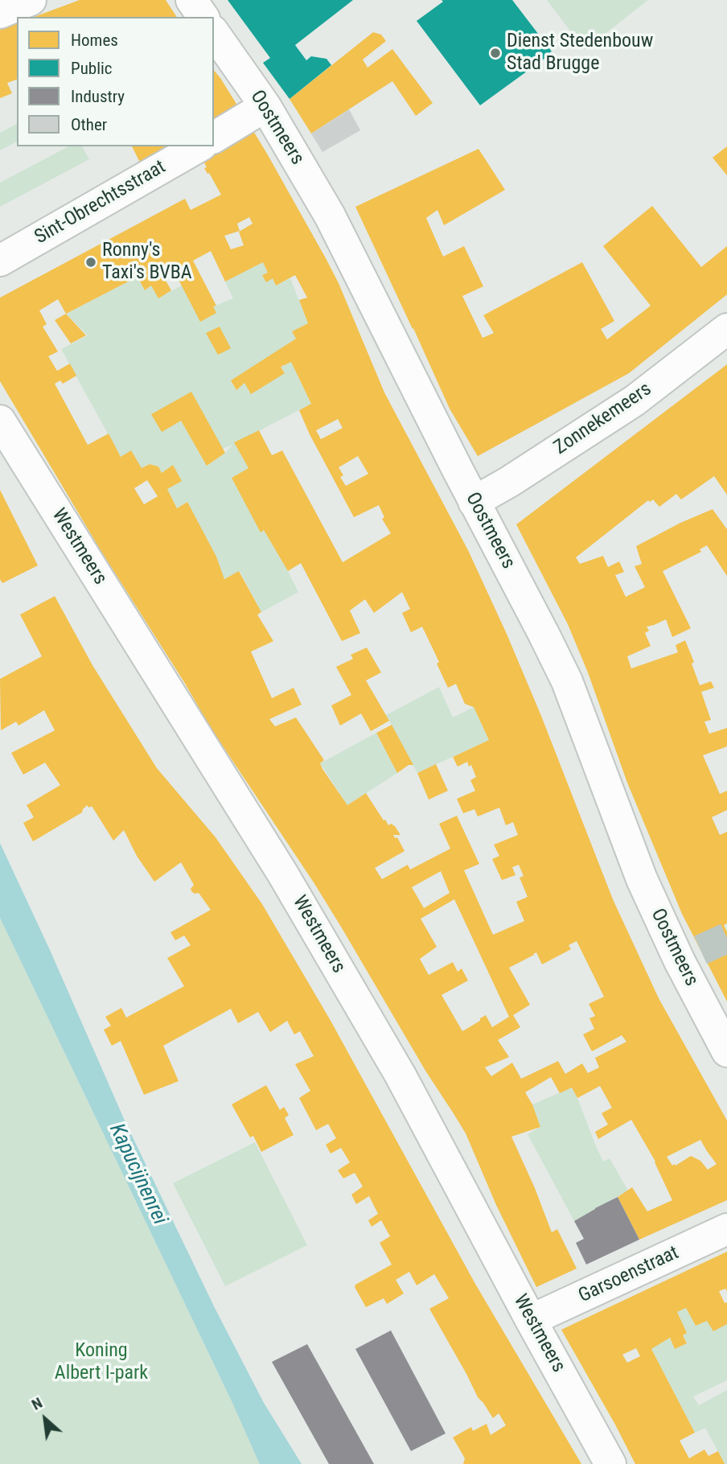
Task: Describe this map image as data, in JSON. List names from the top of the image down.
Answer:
{
  "streets": {
    "street": [
      "Oostmeers",
      "Sint-Obrechtsstraat",
      "Zonnekemeers",
      "Westmeers",
      "Garsoenstraat"
    ]
  },
  "crossings": [
    ["Oostmeers", "Zonnekemeers"],
    ["Westmeers", "Garsoenstraat"]
  ],
  "water": ["Kapucijnenrei"],
  "parks": ["Koning Albert I-park"],
  "places": ["Dienst Stedenbouw Stad Brugge", "Ronny's Taxi's BVBA"],
  "legend": [
    "Homes",
    "Public",
    "Industry",
    "Other"
  ],
  "north": "top left"
}
